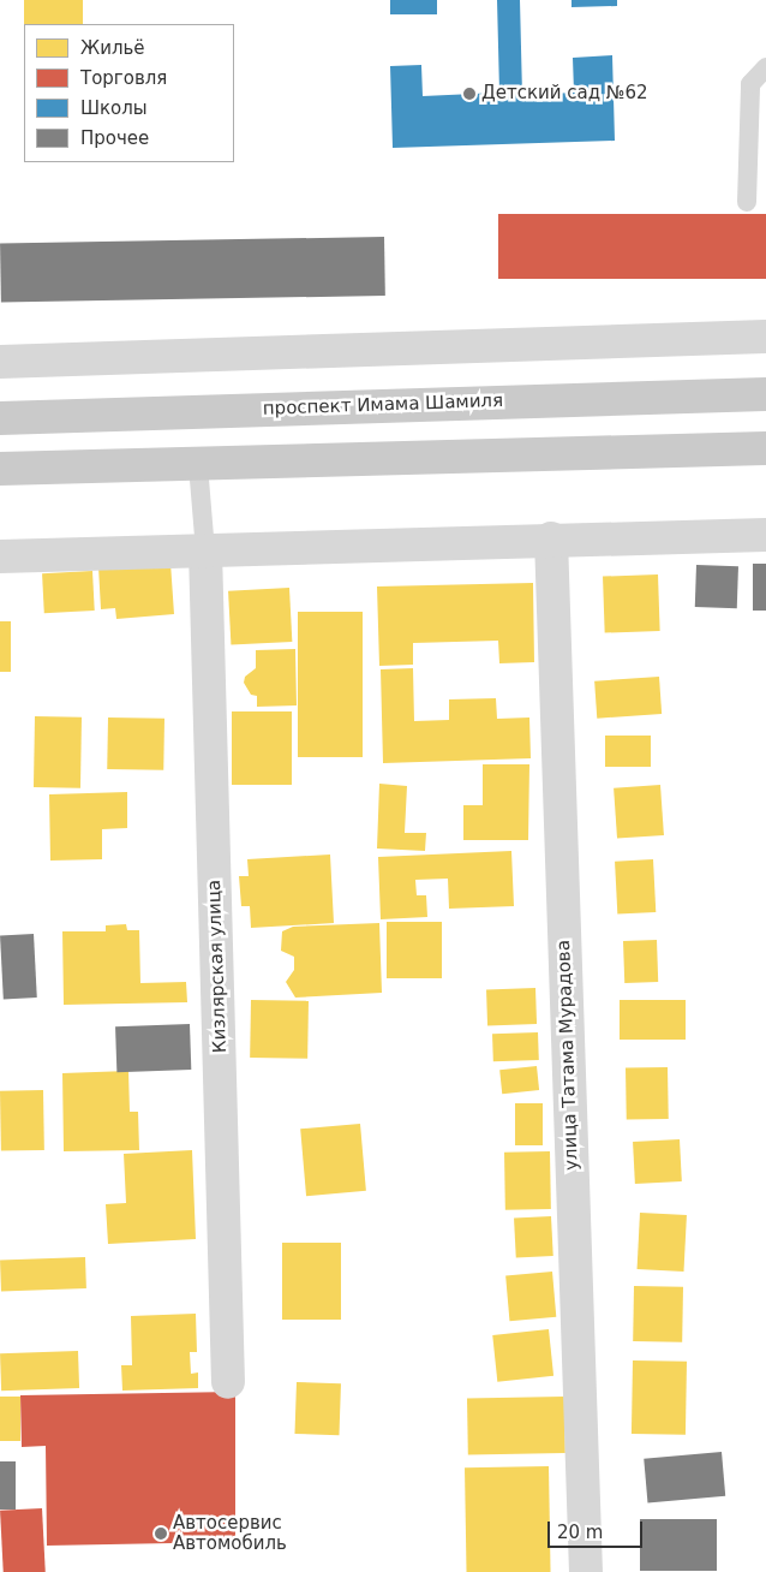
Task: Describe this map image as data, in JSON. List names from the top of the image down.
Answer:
{
  "streets": {
    "main road": ["проспект Имама Шамиля"],
    "street": ["Кизлярская улица", "улица Татама Мурадова"]
  },
  "places": ["Детский сад №62", "Автосервис Автомобиль"],
  "legend": [
    "Жильё",
    "Торговля",
    "Школы",
    "Прочее"
  ],
  "scale_bar": "20 m"
}
